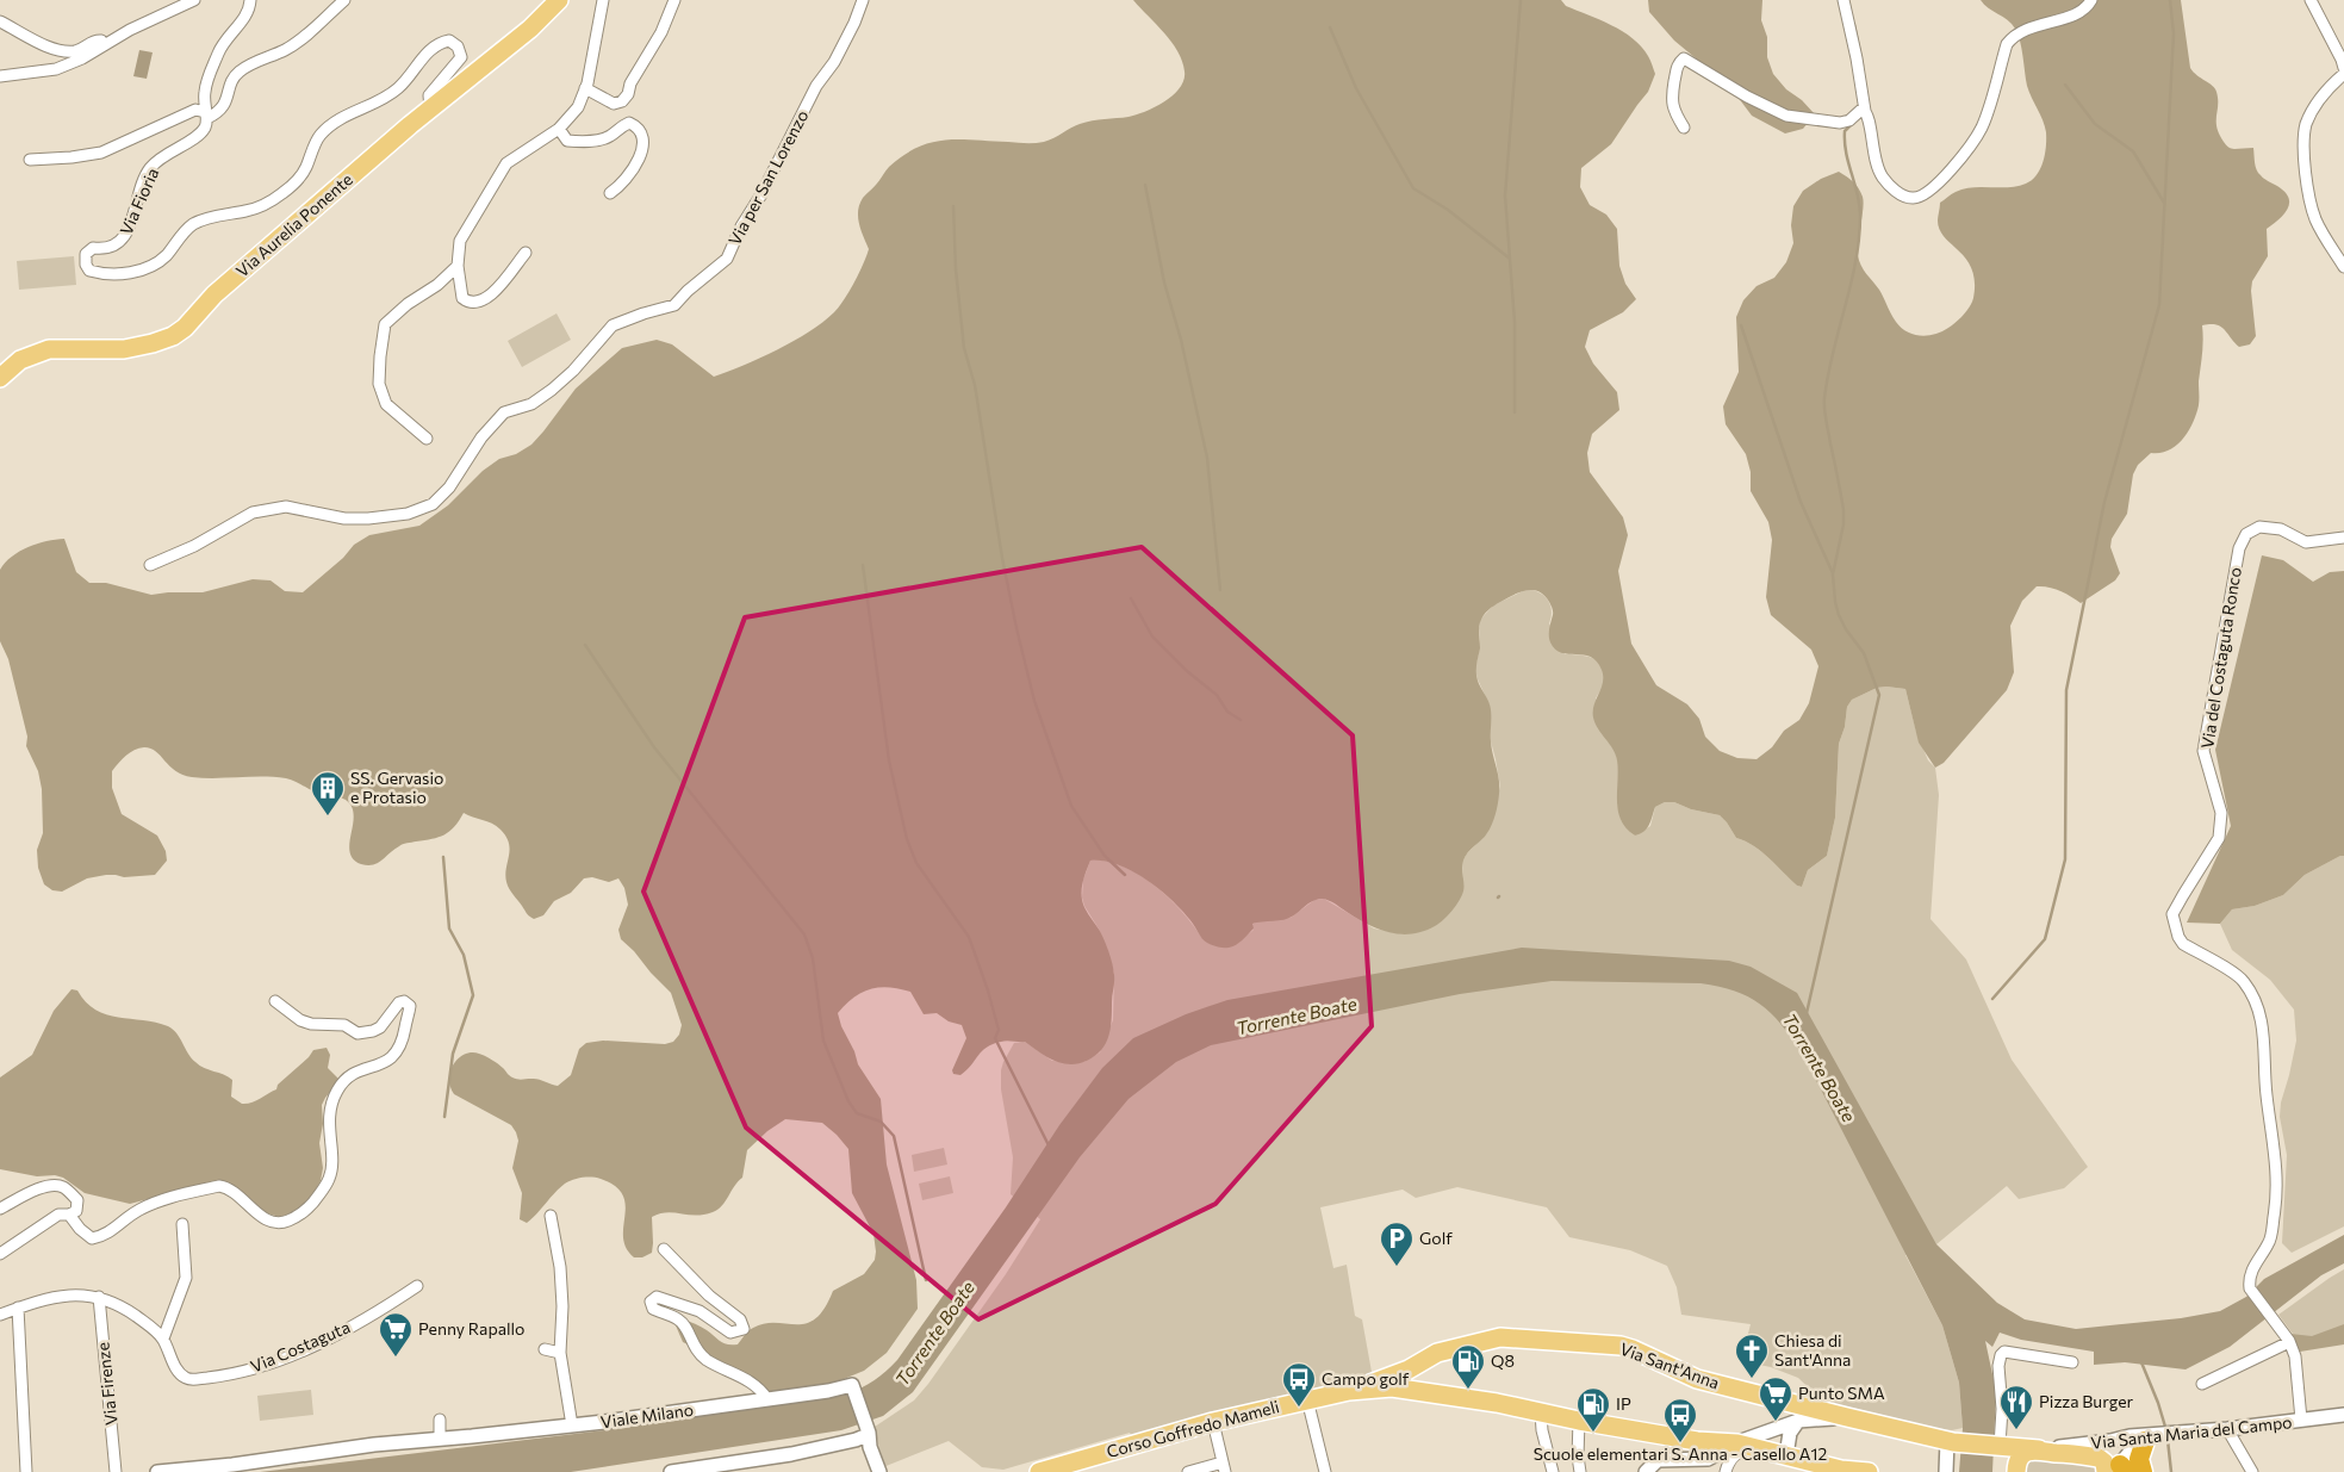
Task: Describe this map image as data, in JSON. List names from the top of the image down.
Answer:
{
  "streets": {
    "main road": ["Via Aurelia Ponente", "Via Sant'Anna", "Corso Goffredo Mameli"],
    "street": [
      "Via per San Lorenzo",
      "Via Fioria",
      "Via del Costaguta Ronco",
      "Via Costaguta",
      "Via Firenze",
      "Viale Milano",
      "Via Santa Maria del Campo"
    ]
  },
  "crossings": [
    ["Via Fioria", "Via Aurelia Ponente"],
    ["Via Costaguta", "Via Firenze"],
    ["Via Sant'Anna", "Corso Goffredo Mameli"],
    ["Via Sant'Anna", "Via Santa Maria del Campo"]
  ],
  "water": ["Torrente Boate"],
  "places": {
    "building": ["SS. Gervasio e Protasio"],
    "parking": ["Golf"],
    "supermarket": ["Penny Rapallo", "Punto SMA"],
    "church": ["Chiesa di Sant'Anna"],
    "fuel station": ["Q8", "IP"],
    "bus stop": ["Campo golf", "Scuole elementari S. Anna - Casello A12"],
    "restaurant": ["Pizza Burger"]
  }
}
